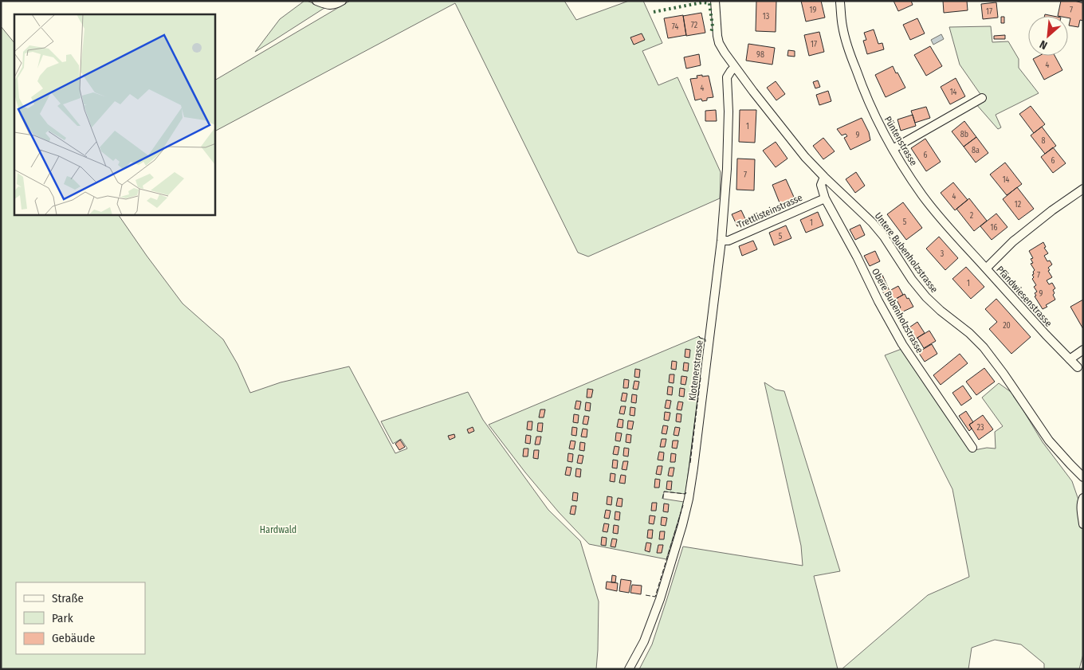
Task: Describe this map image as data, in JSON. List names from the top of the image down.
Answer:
{
  "streets": {
    "street": [
      "Püntenstrasse",
      "Trettlisteinstrasse",
      "Untere Bubenholzstrasse",
      "Pfändwiesenstrasse",
      "Obere Bubenholzstrasse",
      "Klotenerstrasse"
    ]
  },
  "crossings": [
    ["Püntenstrasse", "Pfändwiesenstrasse"],
    ["Trettlisteinstrasse", "Obere Bubenholzstrasse"],
    ["Trettlisteinstrasse", "Klotenerstrasse"],
    ["Untere Bubenholzstrasse", "Obere Bubenholzstrasse"],
    ["Untere Bubenholzstrasse", "Klotenerstrasse"]
  ],
  "parks": ["Hardwald"],
  "house_numbers": [
    "19",
    "7",
    "17",
    "13",
    "72",
    "74",
    "17",
    "98",
    "4",
    "4",
    "14",
    "1",
    "8b",
    "9",
    "8",
    "8a",
    "6",
    "6",
    "7",
    "14",
    "4",
    "12",
    "2",
    "5",
    "1",
    "16",
    "5",
    "3",
    "7",
    "1",
    "9",
    "20",
    "23"
  ],
  "legend": ["Straße", "Park", "Gebäude"],
  "north": "bottom left"
}
